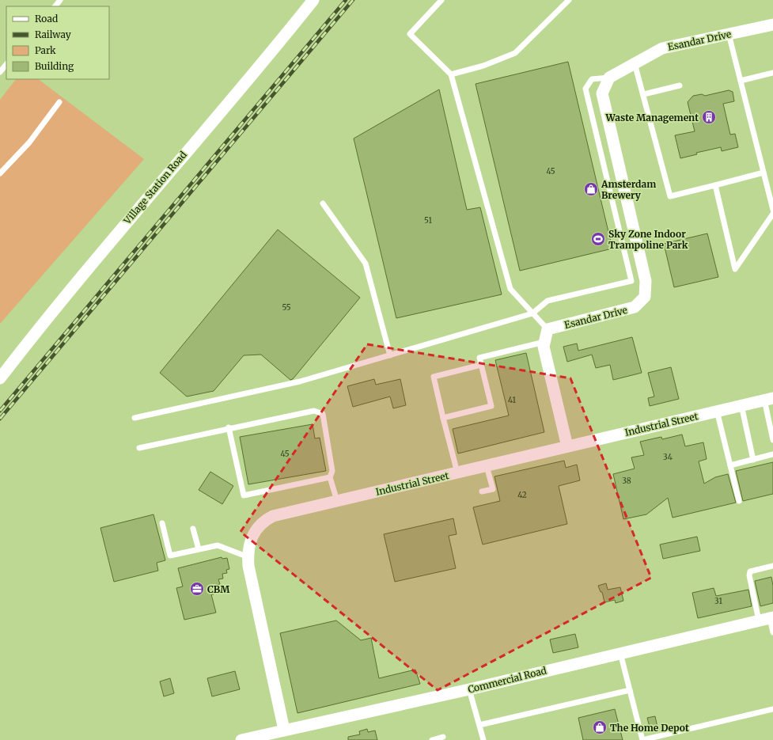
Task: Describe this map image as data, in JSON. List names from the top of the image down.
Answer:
{
  "streets": {
    "street": [
      "Esandar Drive",
      "Village Station Road",
      "Industrial Street",
      "Commercial Road"
    ]
  },
  "crossings": [
    ["Industrial Street", "Commercial Road"]
  ],
  "places": {
    "building": ["Waste Management"],
    "shop": ["Amsterdam Brewery", "The Home Depot"],
    "sports": ["Sky Zone Indoor Trampoline Park"],
    "office": ["CBM"]
  },
  "house_numbers": [
    "45",
    "51",
    "55",
    "41",
    "45",
    "34",
    "38",
    "42",
    "31"
  ],
  "legend": [
    "Road",
    "Railway",
    "Park",
    "Building"
  ]
}
